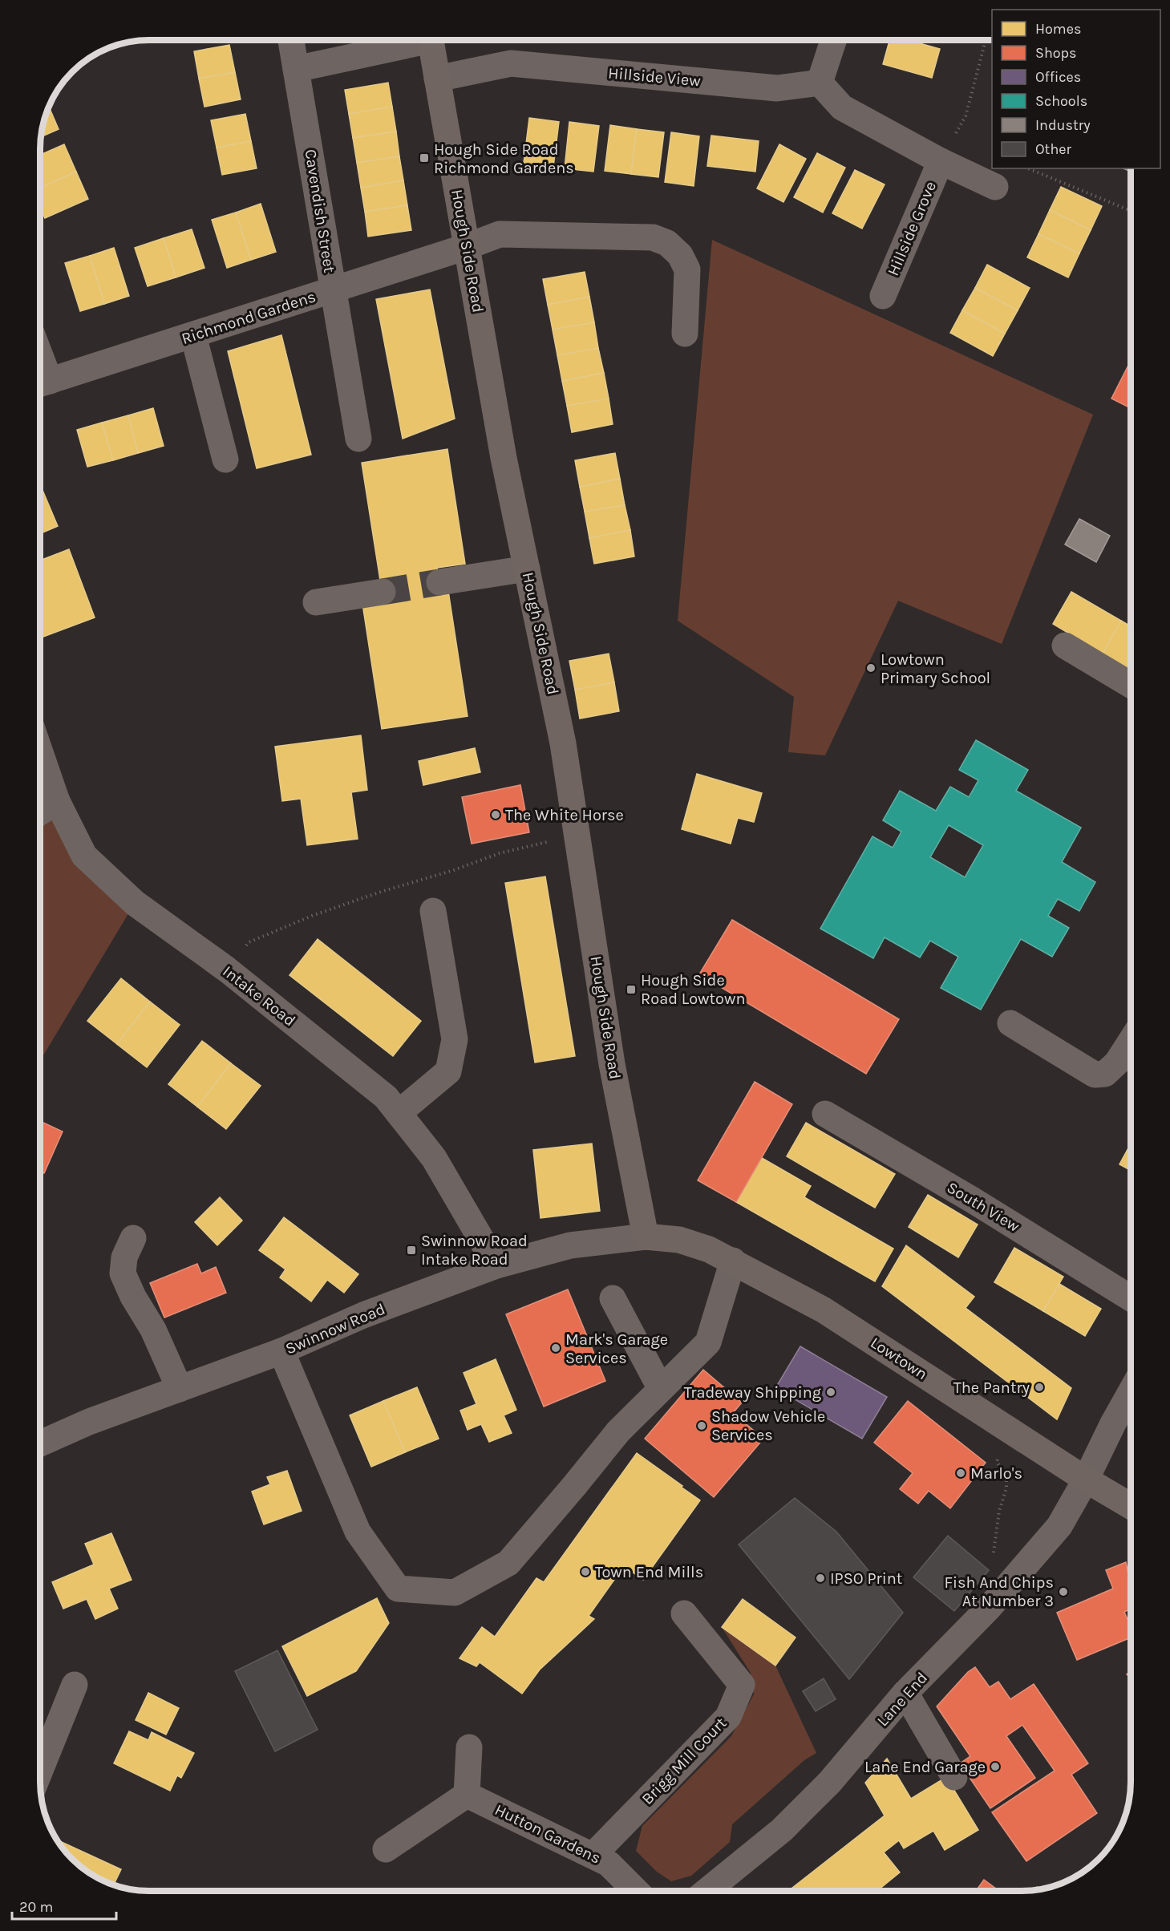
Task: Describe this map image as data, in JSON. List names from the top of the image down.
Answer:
{
  "streets": {
    "main road": ["Hough Side Road", "Lowtown"],
    "street": [
      "Hillside View",
      "Cavendish Street",
      "Hillside Grove",
      "Richmond Gardens",
      "Intake Road",
      "South View",
      "Swinnow Road",
      "Lane End",
      "Brigg Mill Court",
      "Hutton Gardens"
    ]
  },
  "crossings": [
    ["Hillside View", "Hillside Grove"],
    ["Hillside View", "Hough Side Road"],
    ["Cavendish Street", "Richmond Gardens"],
    ["Hough Side Road", "Richmond Gardens"],
    ["Hough Side Road", "Swinnow Road"],
    ["Hough Side Road", "Lowtown"],
    ["Intake Road", "Swinnow Road"],
    ["Swinnow Road", "Lowtown"],
    ["Lowtown", "Lane End"],
    ["Brigg Mill Court", "Hutton Gardens"]
  ],
  "places": {
    "transit": ["Hough Side Road Richmond Gardens", "Hough Side Road Lowtown", "Swinnow Road Intake Road"],
    "other": [
      "Lowtown Primary School",
      "The White Horse",
      "Mark's Garage Services",
      "The Pantry",
      "Tradeway Shipping",
      "Shadow Vehicle Services",
      "Marlo's",
      "Town End Mills",
      "IPSO Print",
      "Fish And Chips At Number 3",
      "Lane End Garage"
    ]
  },
  "legend": [
    "Homes",
    "Shops",
    "Offices",
    "Schools",
    "Industry",
    "Other"
  ],
  "scale_bar": "20 m"
}
